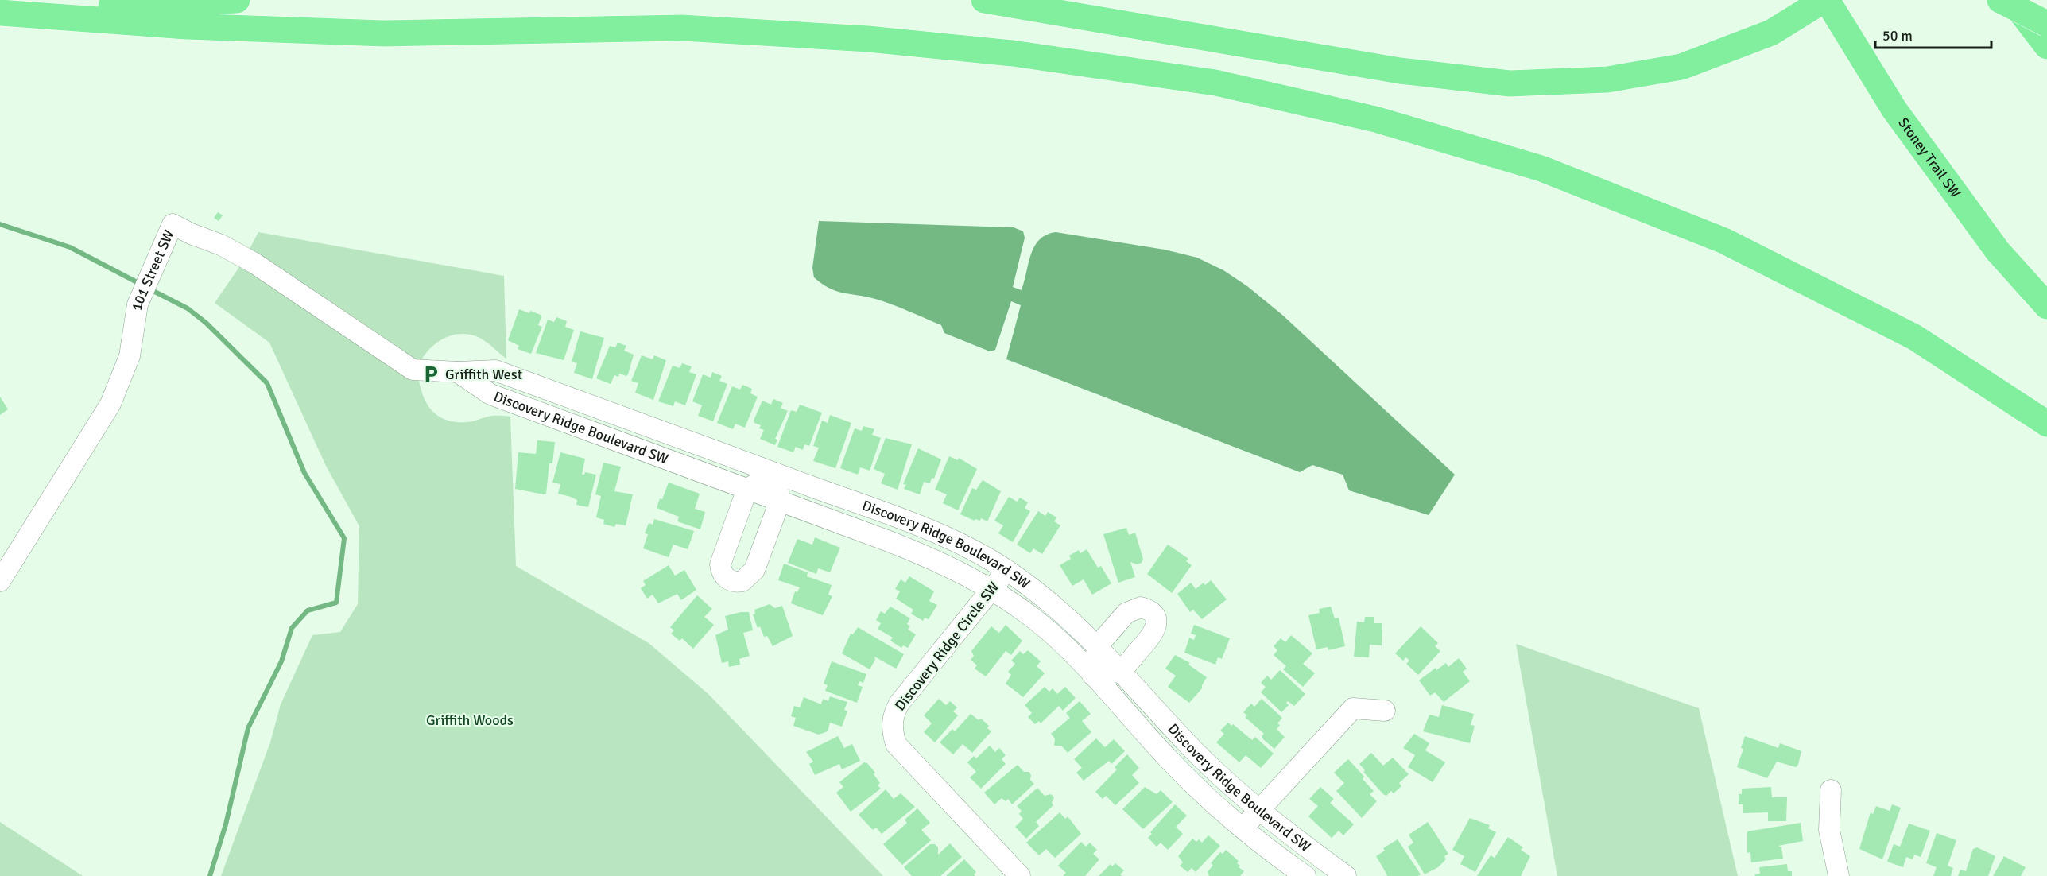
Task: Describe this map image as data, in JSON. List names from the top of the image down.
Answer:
{
  "streets": {
    "highway": ["Stoney Trail SW"],
    "street": ["101 Street SW", "Discovery Ridge Boulevard SW", "Discovery Ridge Circle SW"]
  },
  "crossings": [
    ["101 Street SW", "Discovery Ridge Boulevard SW"],
    ["Discovery Ridge Boulevard SW", "Discovery Ridge Circle SW"]
  ],
  "parks": ["Griffith Woods"],
  "places": {
    "parking": ["Griffith West"]
  },
  "scale_bar": "50 m"
}
